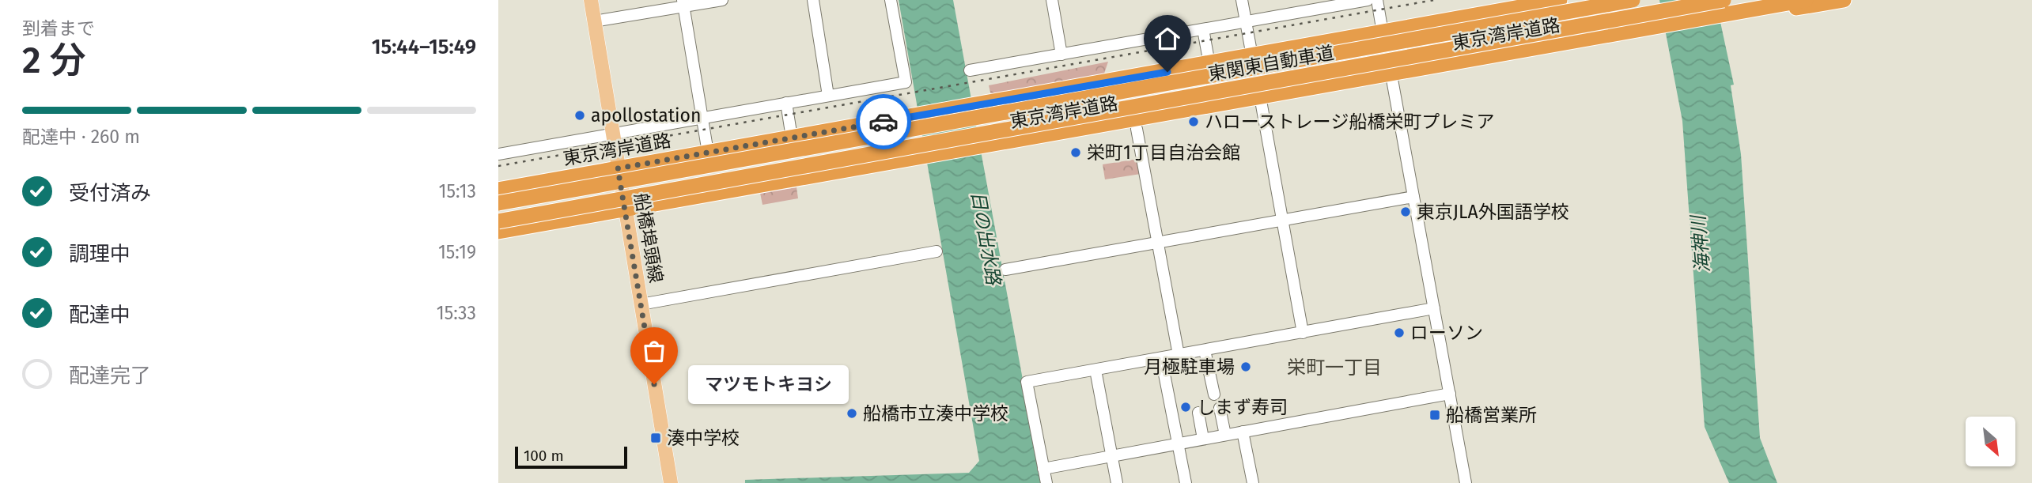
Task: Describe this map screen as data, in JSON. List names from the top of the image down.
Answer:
{
  "streets": {
    "highway": ["東京湾岸道路", "東関東自動車道"],
    "main road": ["船橋埠頭線"]
  },
  "crossings": [
    ["東京湾岸道路", "船橋埠頭線"]
  ],
  "districts": ["栄町一丁目"],
  "water": ["日の出水路", "海神川"],
  "places": {
    "other": [
      "apollostation",
      "ハローストレージ船橋栄町プレミア",
      "栄町1丁目自治会館",
      "東京JLA外国語学校",
      "ローソン",
      "月極駐車場",
      "マツモトキヨシ",
      "しまず寿司",
      "船橋市立湊中学校"
    ],
    "transit": ["船橋営業所", "湊中学校"]
  },
  "scale_bar": "100 m",
  "north": "bottom right",
  "page": {
    "heading": ["2 分", "到着まで", "15:44–15:49"],
    "bar": "配達中 · 260 m",
    "list": [
      ["受付済み", "15:13"],
      ["調理中", "15:19"],
      ["配達中", "15:33"],
      "配達完了"
    ],
    "bubble": "マツモトキヨシ",
    "scale": "100 m"
  }
}
